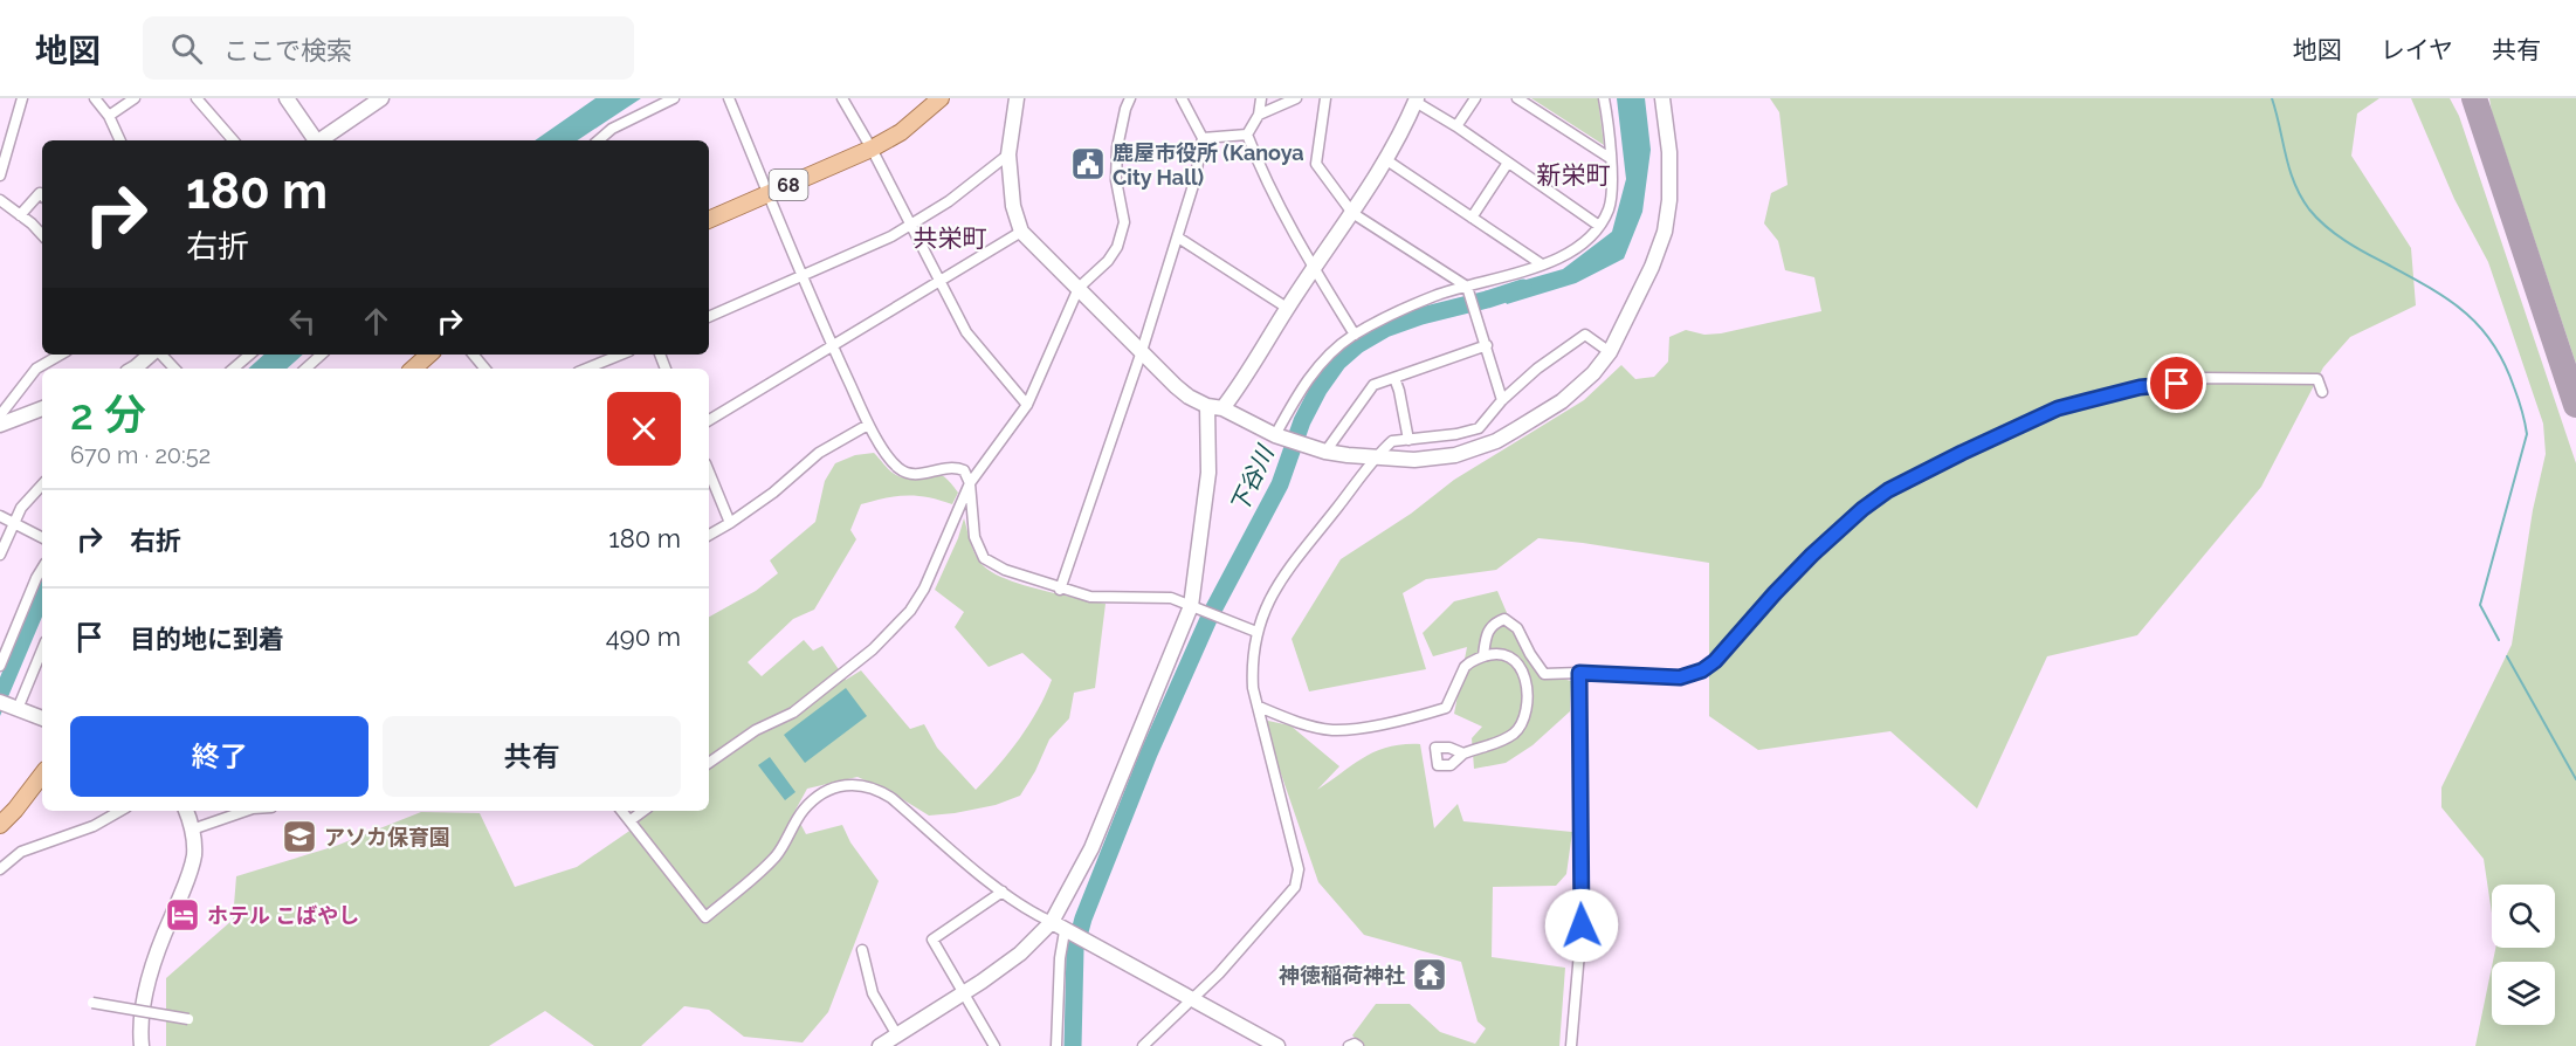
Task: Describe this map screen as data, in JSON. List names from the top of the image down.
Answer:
{
  "streets": {
    "main road": ["68"]
  },
  "districts": ["新栄町", "共栄町"],
  "water": ["下谷川"],
  "places": {
    "public building": ["鹿屋市役所 (Kanoya City Hall)"],
    "school or university": ["アソカ保育園"],
    "hotel": ["ホテル こばやし"],
    "temple": ["神徳稲荷神社"]
  },
  "page": {
    "header": "地図",
    "search": "ここで検索",
    "nav": ["地図", "レイヤ", "共有"],
    "turn": ["180 m", "右折"],
    "heading": ["2 分", "670 m · 20:52"],
    "list": [
      {
        "name": "右折",
        "value": "180 m"
      },
      {
        "name": "目的地に到着",
        "value": "490 m"
      }
    ],
    "buttons": ["終了", "共有"]
  }
}
